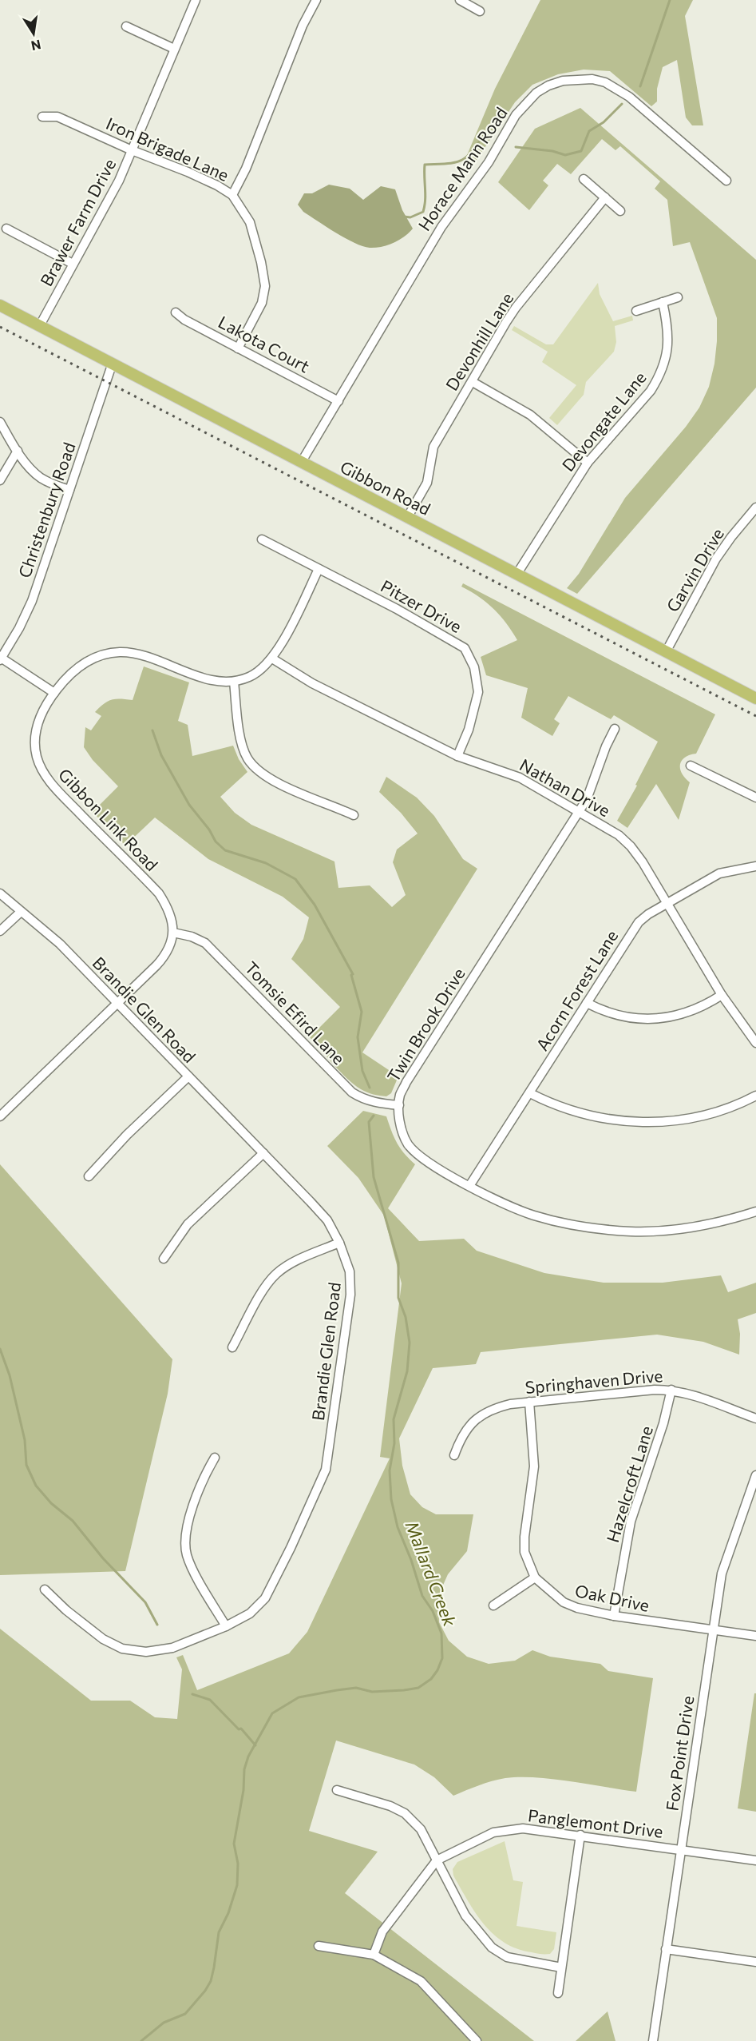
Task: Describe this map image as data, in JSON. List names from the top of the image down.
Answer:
{
  "streets": {
    "main road": ["Gibbon Road"],
    "street": [
      "Iron Brigade Lane",
      "Horace Mann Road",
      "Brawer Farm Drive",
      "Devonhill Lane",
      "Lakota Court",
      "Devongate Lane",
      "Christenbury Road",
      "Garvin Drive",
      "Pitzer Drive",
      "Nathan Drive",
      "Gibbon Link Road",
      "Acorn Forest Lane",
      "Brandie Glen Road",
      "Tomsie Efird Lane",
      "Twin Brook Drive",
      "Springhaven Drive",
      "Hazelcroft Lane",
      "Oak Drive",
      "Fox Point Drive",
      "Panglemont Drive"
    ]
  },
  "crossings": [
    ["Iron Brigade Lane", "Brawer Farm Drive"],
    ["Iron Brigade Lane", "Lakota Court"],
    ["Horace Mann Road", "Lakota Court"],
    ["Horace Mann Road", "Gibbon Road"],
    ["Brawer Farm Drive", "Gibbon Road"],
    ["Devonhill Lane", "Gibbon Road"],
    ["Devongate Lane", "Gibbon Road"],
    ["Gibbon Road", "Christenbury Road"],
    ["Gibbon Road", "Garvin Drive"],
    ["Pitzer Drive", "Nathan Drive"],
    ["Pitzer Drive", "Gibbon Link Road"],
    ["Nathan Drive", "Gibbon Link Road"],
    ["Nathan Drive", "Acorn Forest Lane"],
    ["Nathan Drive", "Twin Brook Drive"],
    ["Gibbon Link Road", "Tomsie Efird Lane"],
    ["Acorn Forest Lane", "Twin Brook Drive"],
    ["Tomsie Efird Lane", "Twin Brook Drive"],
    ["Springhaven Drive", "Hazelcroft Lane"],
    ["Springhaven Drive", "Oak Drive"],
    ["Hazelcroft Lane", "Oak Drive"],
    ["Oak Drive", "Fox Point Drive"],
    ["Fox Point Drive", "Panglemont Drive"]
  ],
  "water": ["Mallard Creek"],
  "north": "bottom"
}
